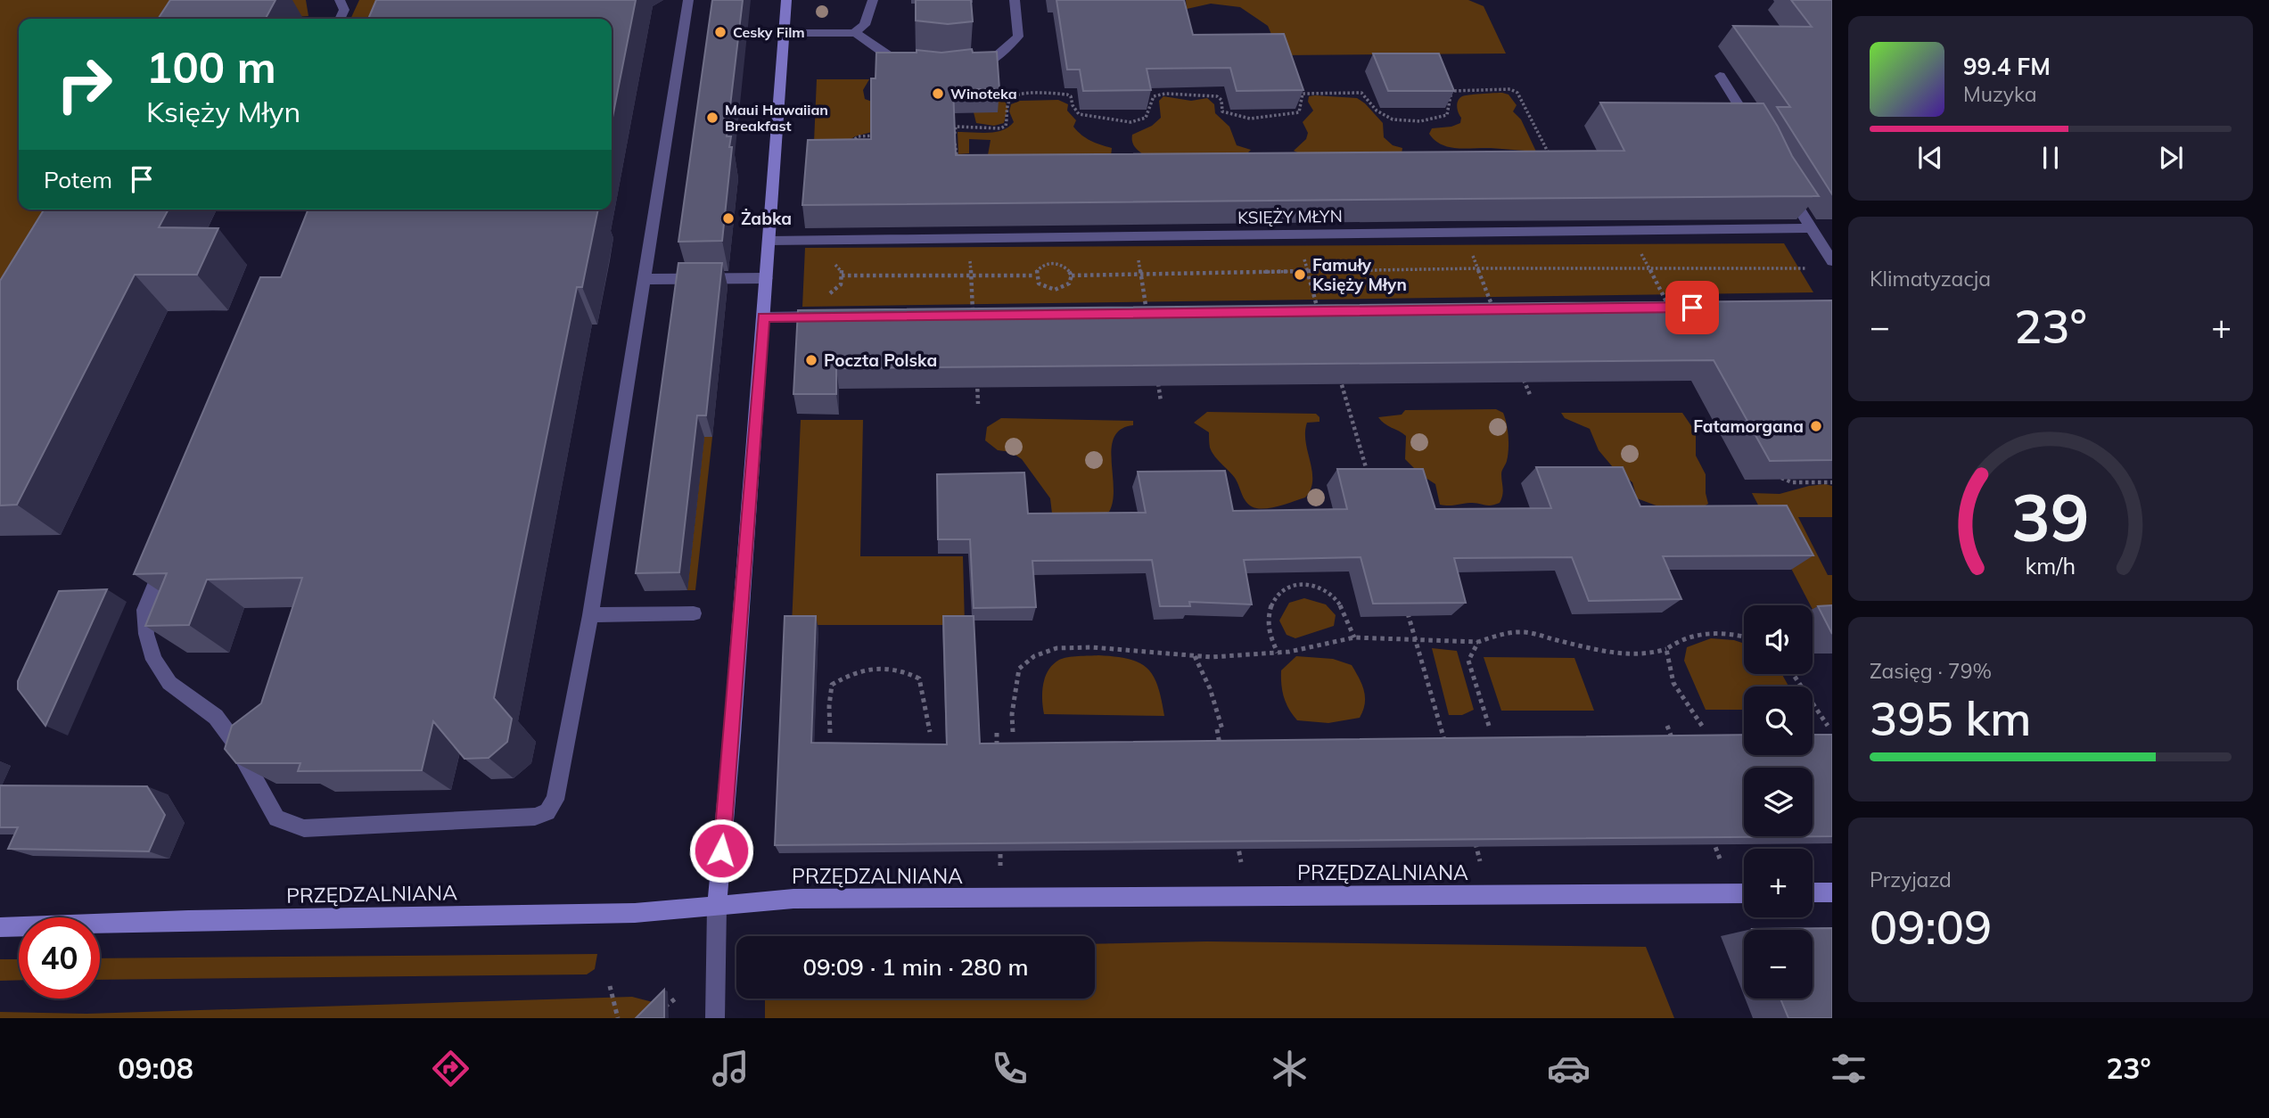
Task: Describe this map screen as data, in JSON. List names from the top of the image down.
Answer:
{
  "streets": {
    "street": ["KSIĘŻY MŁYN", "PRZĘDZALNIANA"]
  },
  "places": [
    "Cesky Film",
    "Winoteka",
    "Maui Hawaiian Breakfast",
    "Żabka",
    "Famuły Księży Młyn",
    "Poczta Polska",
    "Fatamorgana"
  ],
  "page": {
    "turn": ["100 m", "Księży Młyn"],
    "song": ["99.4 FM", "Muzyka"],
    "then": "Potem",
    "tile": [
      "Klimatyzacja",
      ["Zasięg · 79%", "395 km"],
      ["Przyjazd", "09:09"]
    ],
    "heat": ["−", "23°", "+"],
    "map_buttons": ["+", "−"],
    "limit": "40",
    "trip": "09:09 · 1 min · 280 m",
    "tabs": ["09:08", "23°"],
    "gauge": ["39", "km/h"]
  }
}
